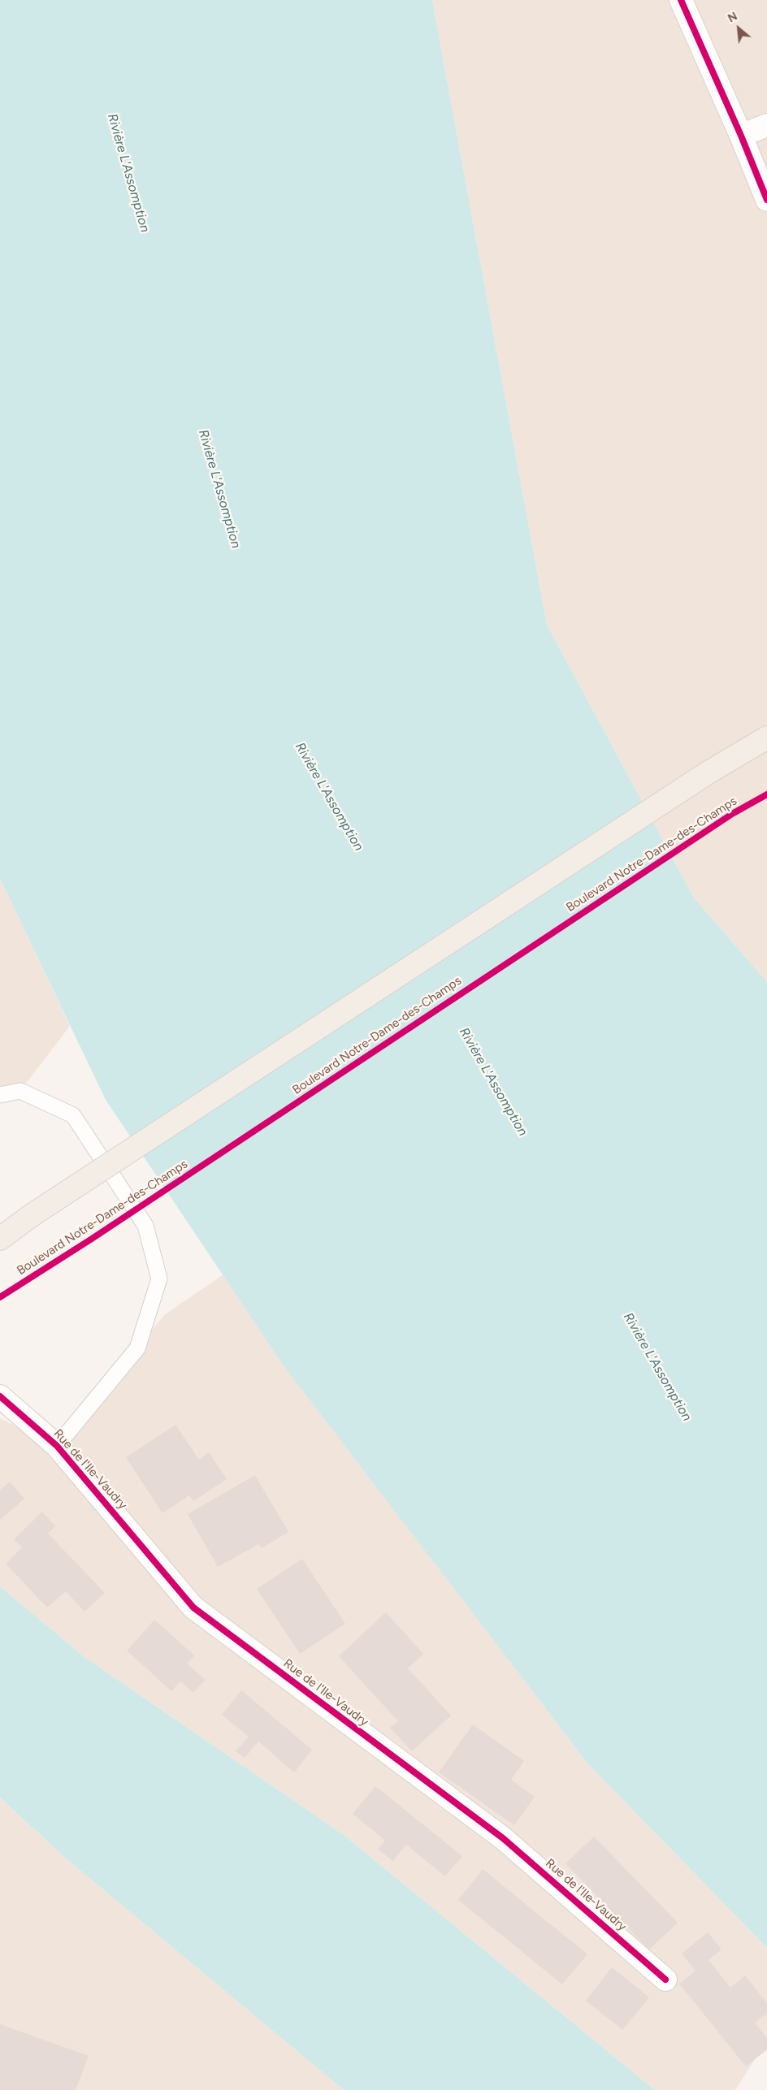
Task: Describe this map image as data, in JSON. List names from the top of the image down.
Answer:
{
  "streets": {
    "street": ["Rue de l'Ile-Vaudry"],
    "cycle path": ["Boulevard Notre-Dame-des-Champs"]
  },
  "water": ["Rivière L'Assomption"],
  "north": "top left"
}
